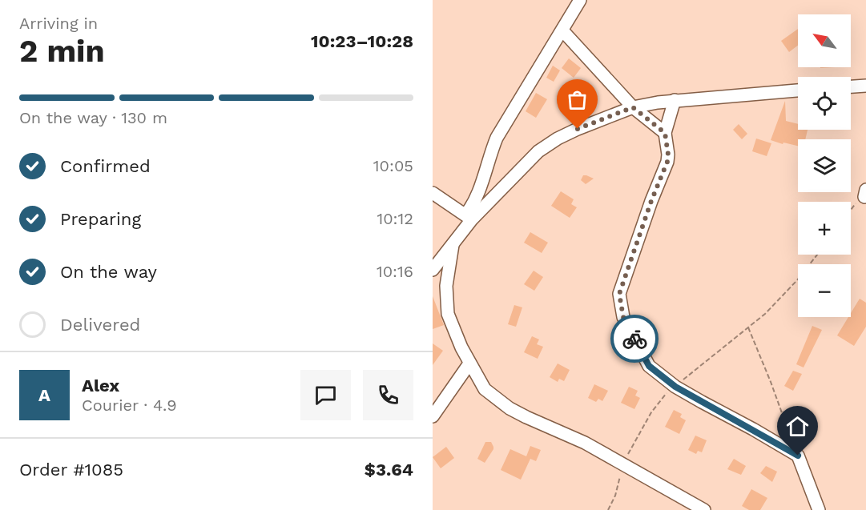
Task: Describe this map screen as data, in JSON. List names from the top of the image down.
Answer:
{
  "north": "top left",
  "page": {
    "heading": ["2 min", "Arriving in", "10:23–10:28"],
    "panel": [
      "Alex",
      "Courier · 4.9",
      "Order #1085",
      "$3.64"
    ],
    "map_buttons": ["+", "−"],
    "bar": "On the way · 130 m",
    "list": [
      ["Confirmed", "10:05"],
      ["Preparing", "10:12"],
      ["On the way", "10:16"],
      "Delivered"
    ],
    "round": "A"
  }
}
